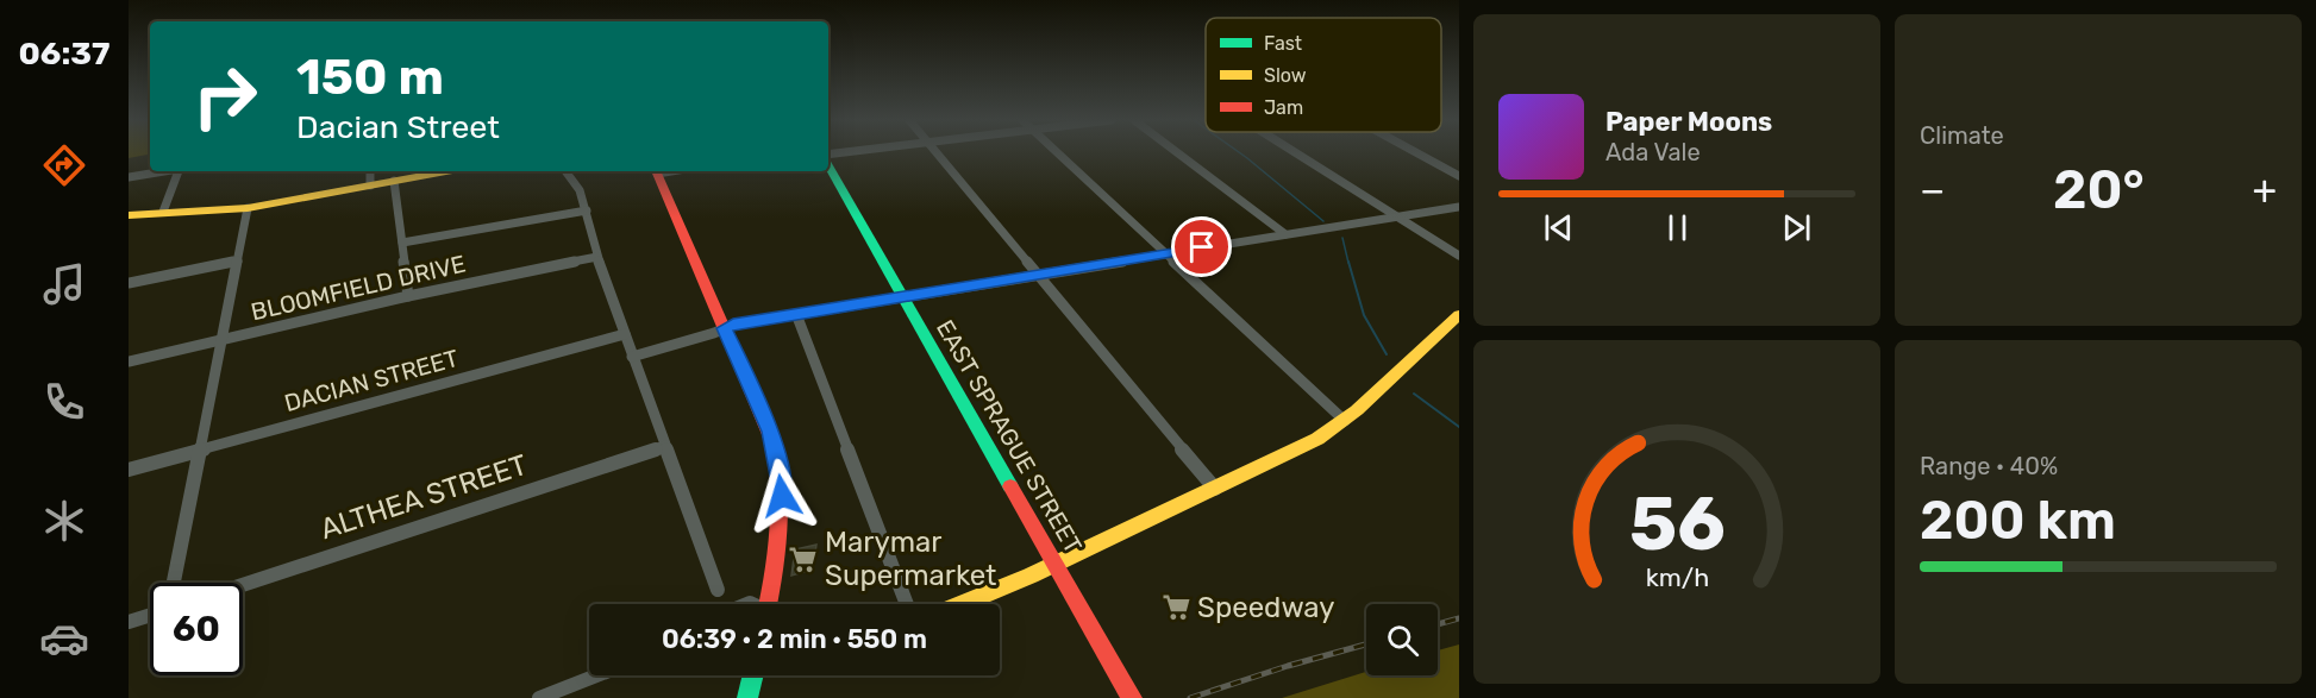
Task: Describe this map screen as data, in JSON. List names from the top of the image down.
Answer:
{
  "streets": {
    "main road": ["EAST SPRAGUE STREET"],
    "street": ["BLOOMFIELD DRIVE", "DACIAN STREET", "ALTHEA STREET"]
  },
  "places": {
    "supermarket": ["Marymar Supermarket", "Speedway"]
  },
  "legend": ["Fast", "Slow", "Jam"],
  "page": {
    "tabs": "06:37",
    "tile": [
      "Climate",
      ["Range · 40%", "200 km"]
    ],
    "turn": ["150 m", "Dacian Street"],
    "song": ["Paper Moons", "Ada Vale"],
    "heat": ["−", "20°", "+"],
    "limit": "60",
    "trip": "06:39 · 2 min · 550 m",
    "gauge": ["56", "km/h"]
  }
}
